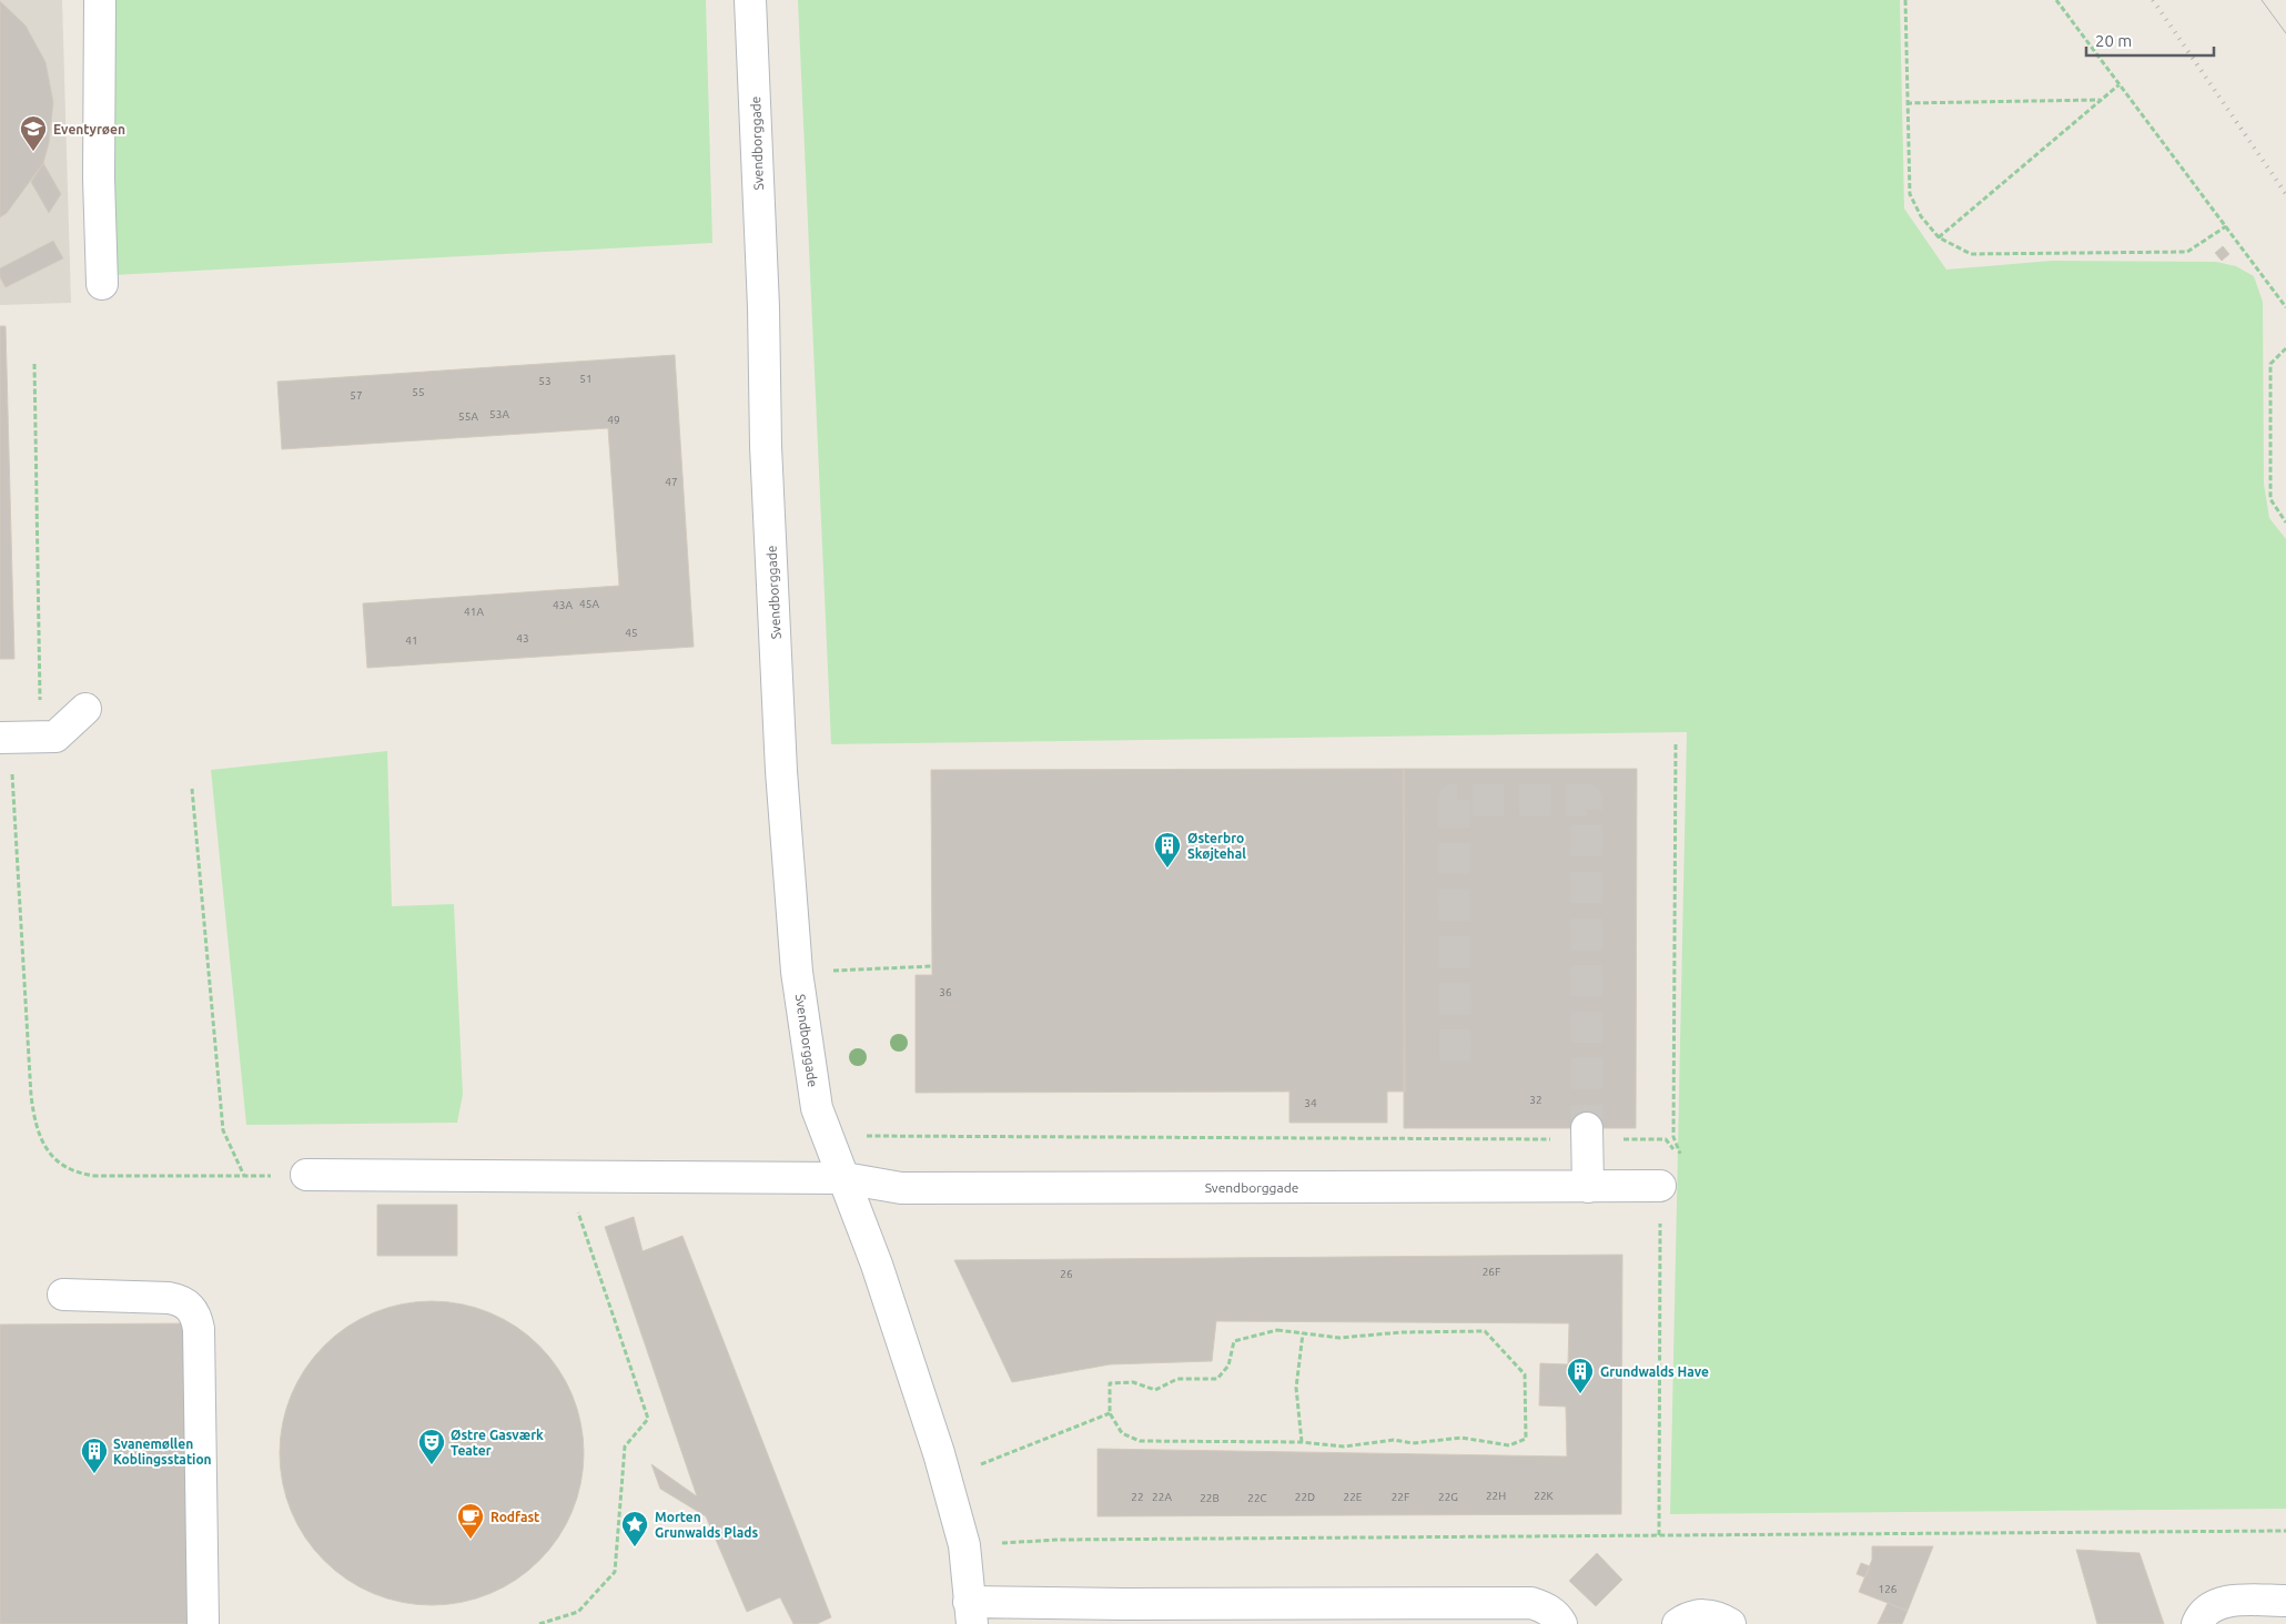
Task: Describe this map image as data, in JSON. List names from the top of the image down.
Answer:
{
  "streets": {
    "street": ["Svendborggade"]
  },
  "places": {
    "school or university": ["Eventyrøen"],
    "building": ["Østerbro Skøjtehal", "Grundwalds Have", "Svanemøllen Koblingsstation"],
    "theatre": ["Østre Gasværk Teater"],
    "cafe": ["Rodfast"],
    "place": ["Morten Grunwalds Plads"]
  },
  "house_numbers": [
    "51",
    "53",
    "55",
    "57",
    "53A",
    "55A",
    "49",
    "47",
    "45A",
    "43A",
    "41A",
    "45",
    "43",
    "41",
    "36",
    "32",
    "34",
    "26F",
    "26",
    "22H",
    "22K",
    "22",
    "22A",
    "22D",
    "22E",
    "22F",
    "22G",
    "22B",
    "22C",
    "126"
  ],
  "scale_bar": "20 m"
}
